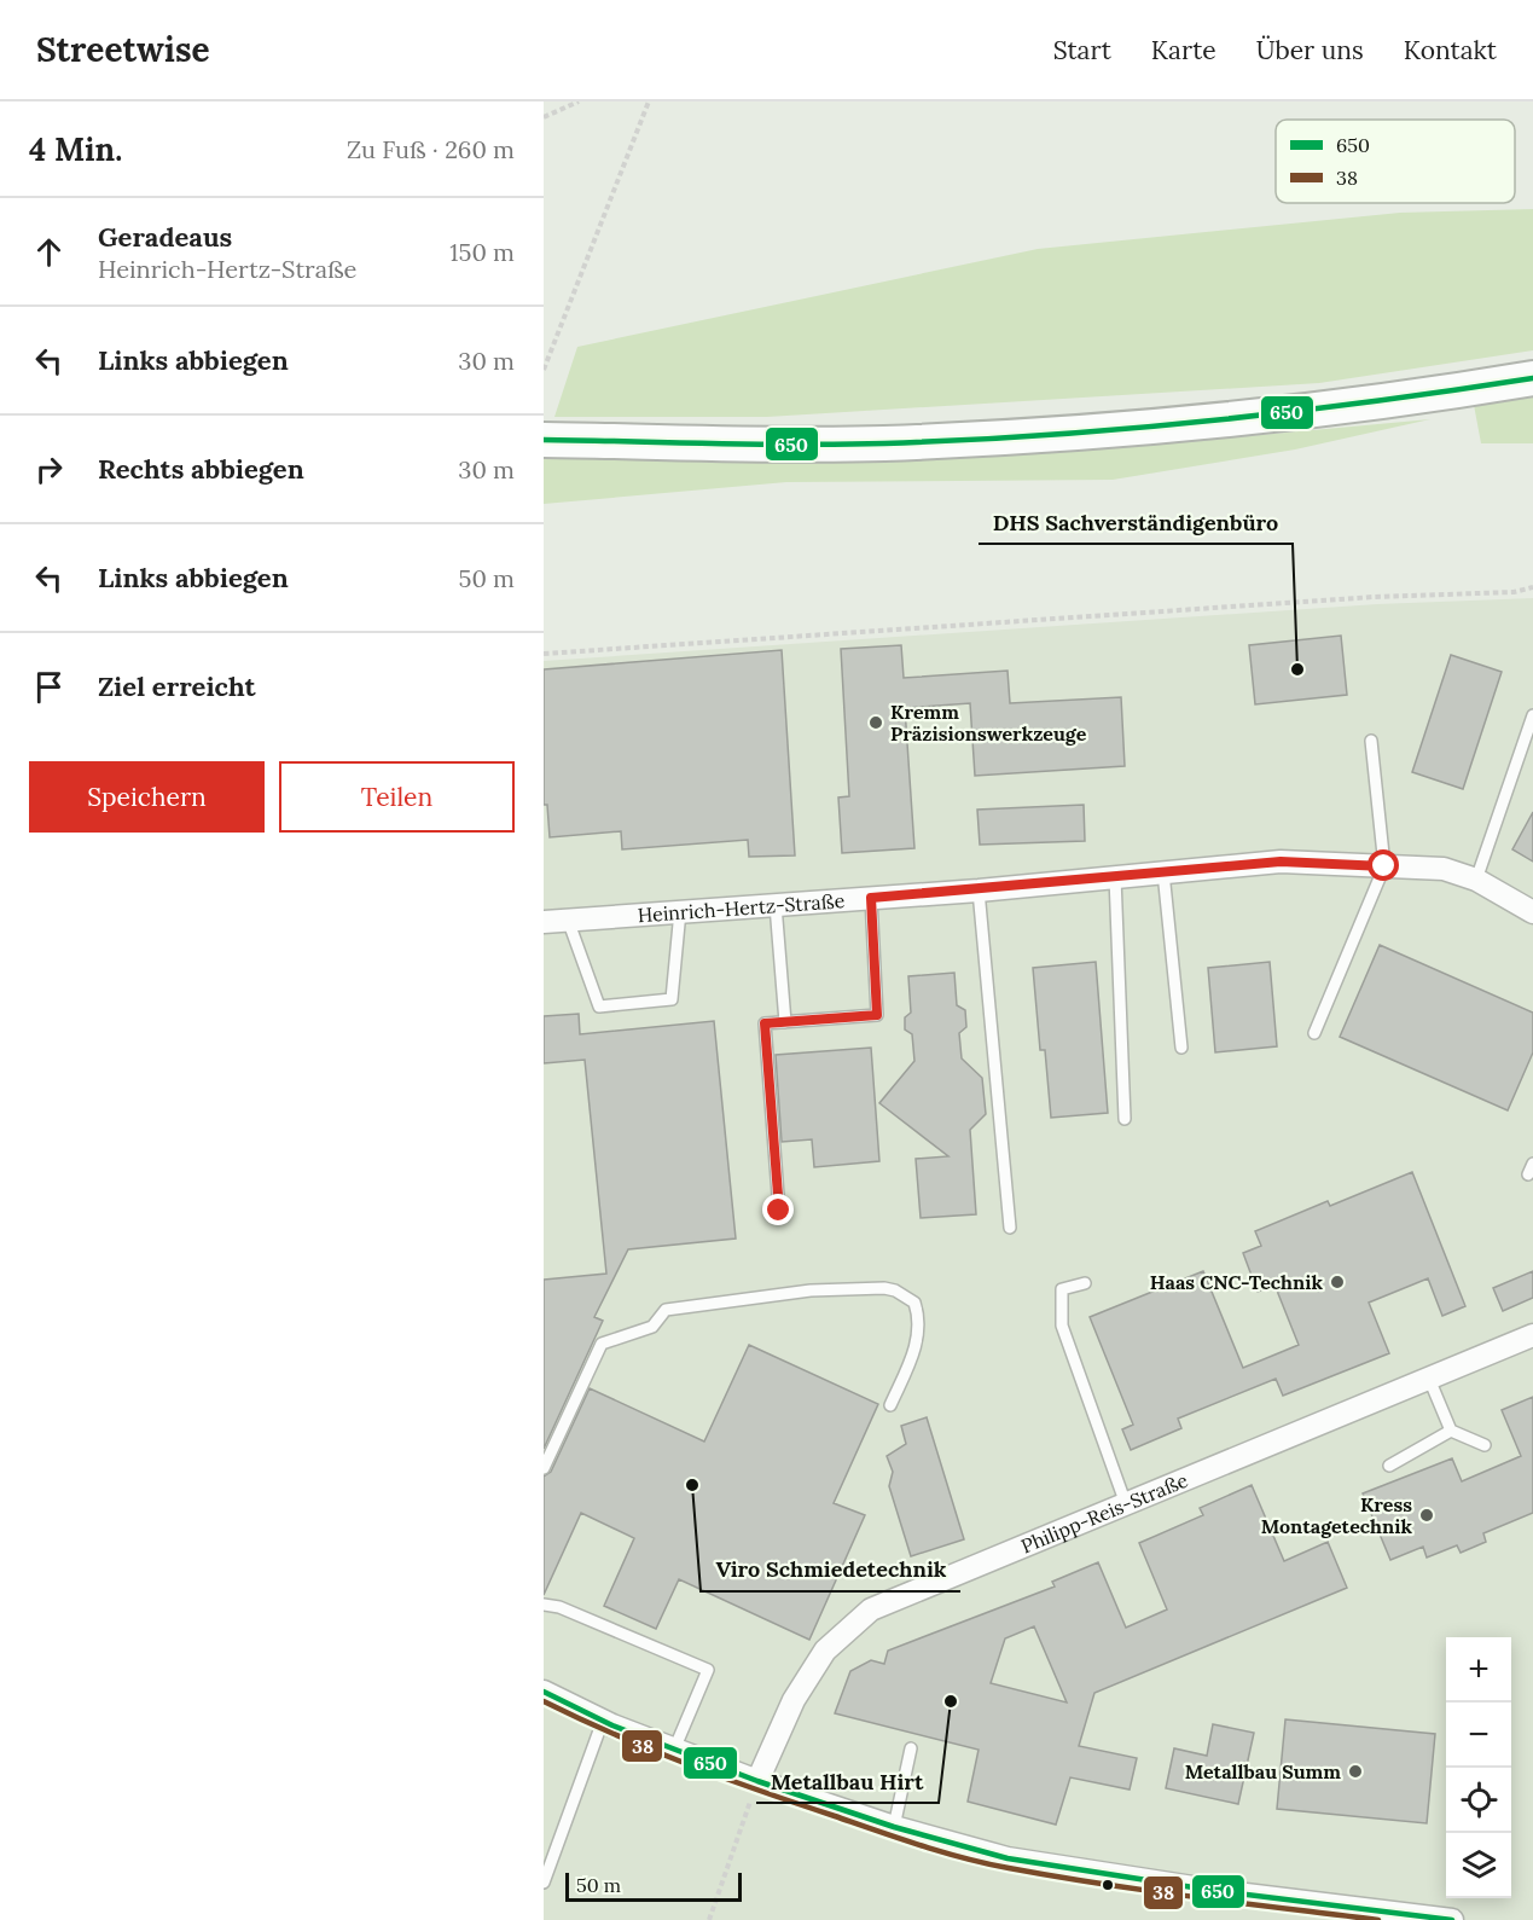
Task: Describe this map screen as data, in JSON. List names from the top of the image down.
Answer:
{
  "streets": {
    "street": ["Heinrich-Hertz-Straße", "Philipp-Reis-Straße"]
  },
  "places": [
    "DHS Sachverständigenbüro",
    "Kremm Präzisionswerkzeuge",
    "Haas CNC-Technik",
    "Viro Schmiedetechnik",
    "Kress Montagetechnik",
    "Metallbau Hirt",
    "Metallbau Summ"
  ],
  "lines": ["transit line 650", "transit line 38"],
  "legend": ["650", "38"],
  "scale_bar": "50 m",
  "page": {
    "header": "Streetwise",
    "nav": [
      "Start",
      "Karte",
      "Über uns",
      "Kontakt"
    ],
    "heading": ["4 Min.", "Zu Fuß · 260 m"],
    "list": [
      ["Geradeaus", "Heinrich-Hertz-Straße", "150 m"],
      ["Links abbiegen", "30 m"],
      ["Rechts abbiegen", "30 m"],
      ["Links abbiegen", "50 m"],
      "Ziel erreicht"
    ],
    "buttons": ["Speichern", "Teilen"],
    "map_buttons": ["+", "−"],
    "scale": "50 m"
  }
}
